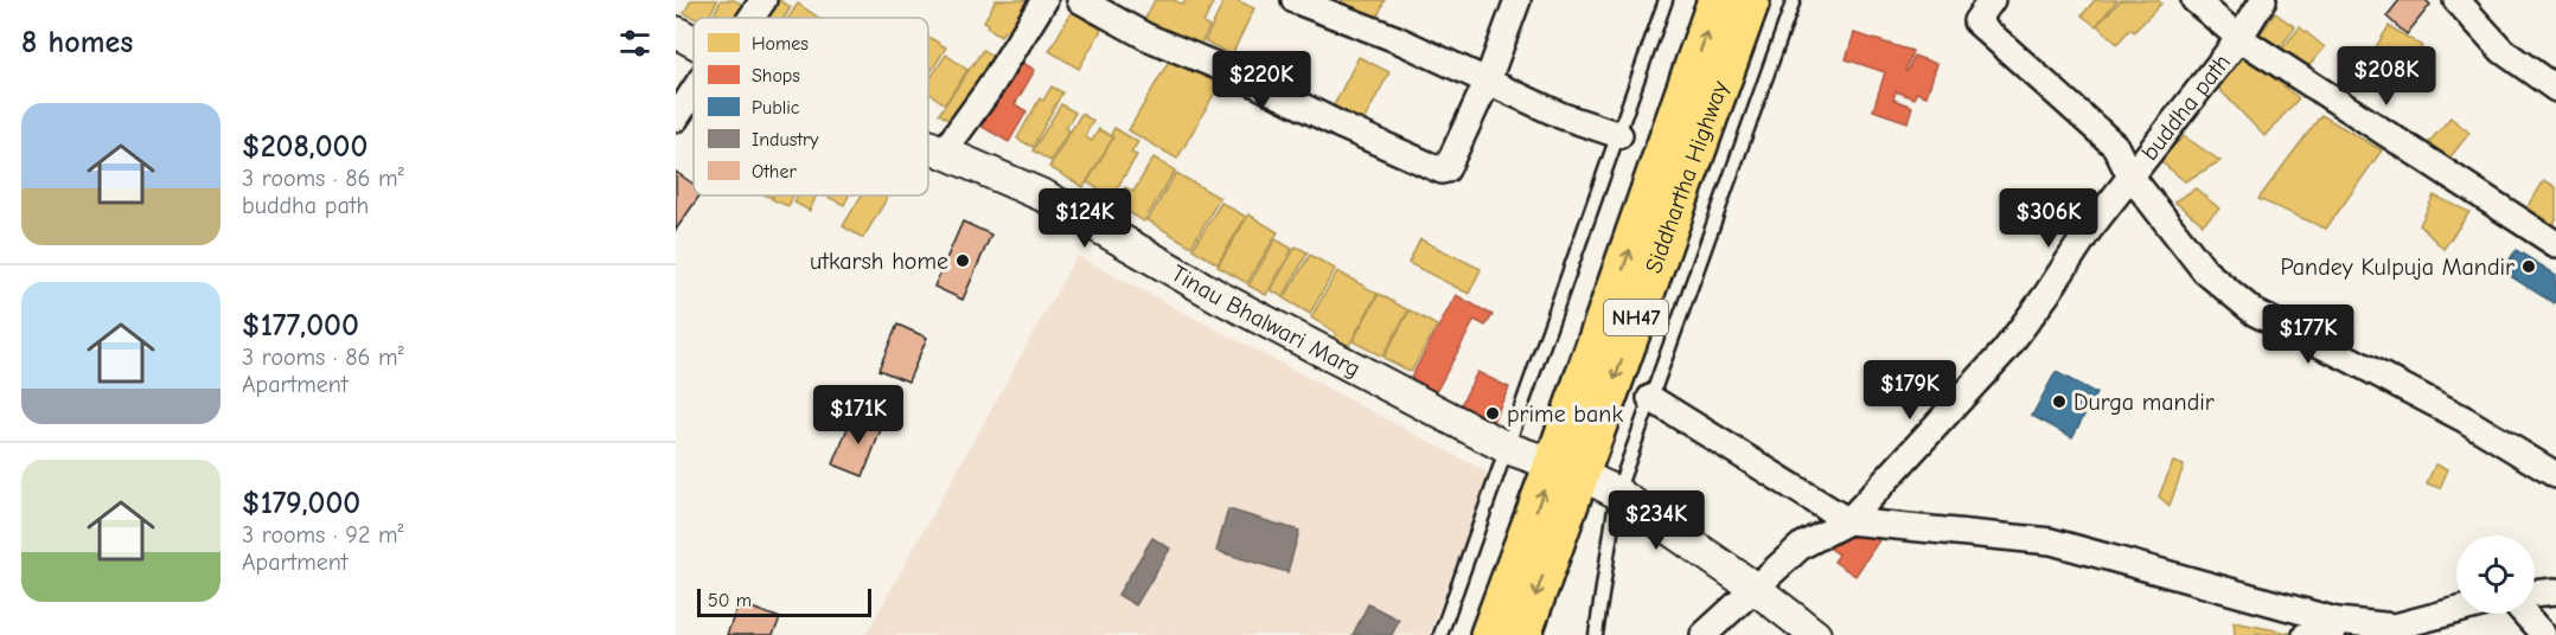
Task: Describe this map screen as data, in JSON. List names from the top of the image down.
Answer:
{
  "streets": {
    "highway": ["Siddhartha Highway", "NH47"],
    "street": ["buddha path", "Tinau Bhalwari Marg"]
  },
  "crossings": [
    ["Siddhartha Highway", "Tinau Bhalwari Marg"]
  ],
  "places": [
    "utkarsh home",
    "Pandey Kulpuja Mandir",
    "Durga mandir",
    "prime bank"
  ],
  "legend": [
    "Homes",
    "Shops",
    "Public",
    "Industry",
    "Other"
  ],
  "scale_bar": "50 m",
  "page": {
    "heading": "8 homes",
    "price": [
      "$208K",
      "$220K",
      "$124K",
      "$306K",
      "$177K",
      "$179K",
      "$171K",
      "$234K"
    ],
    "list": [
      {
        "name": "$208,000",
        "note": "3 rooms · 86 m² · buddha path"
      },
      {
        "name": "$177,000",
        "note": "3 rooms · 86 m² · Apartment"
      },
      {
        "name": "$179,000",
        "note": "3 rooms · 92 m² · Apartment"
      }
    ],
    "scale": "50 m"
  }
}
